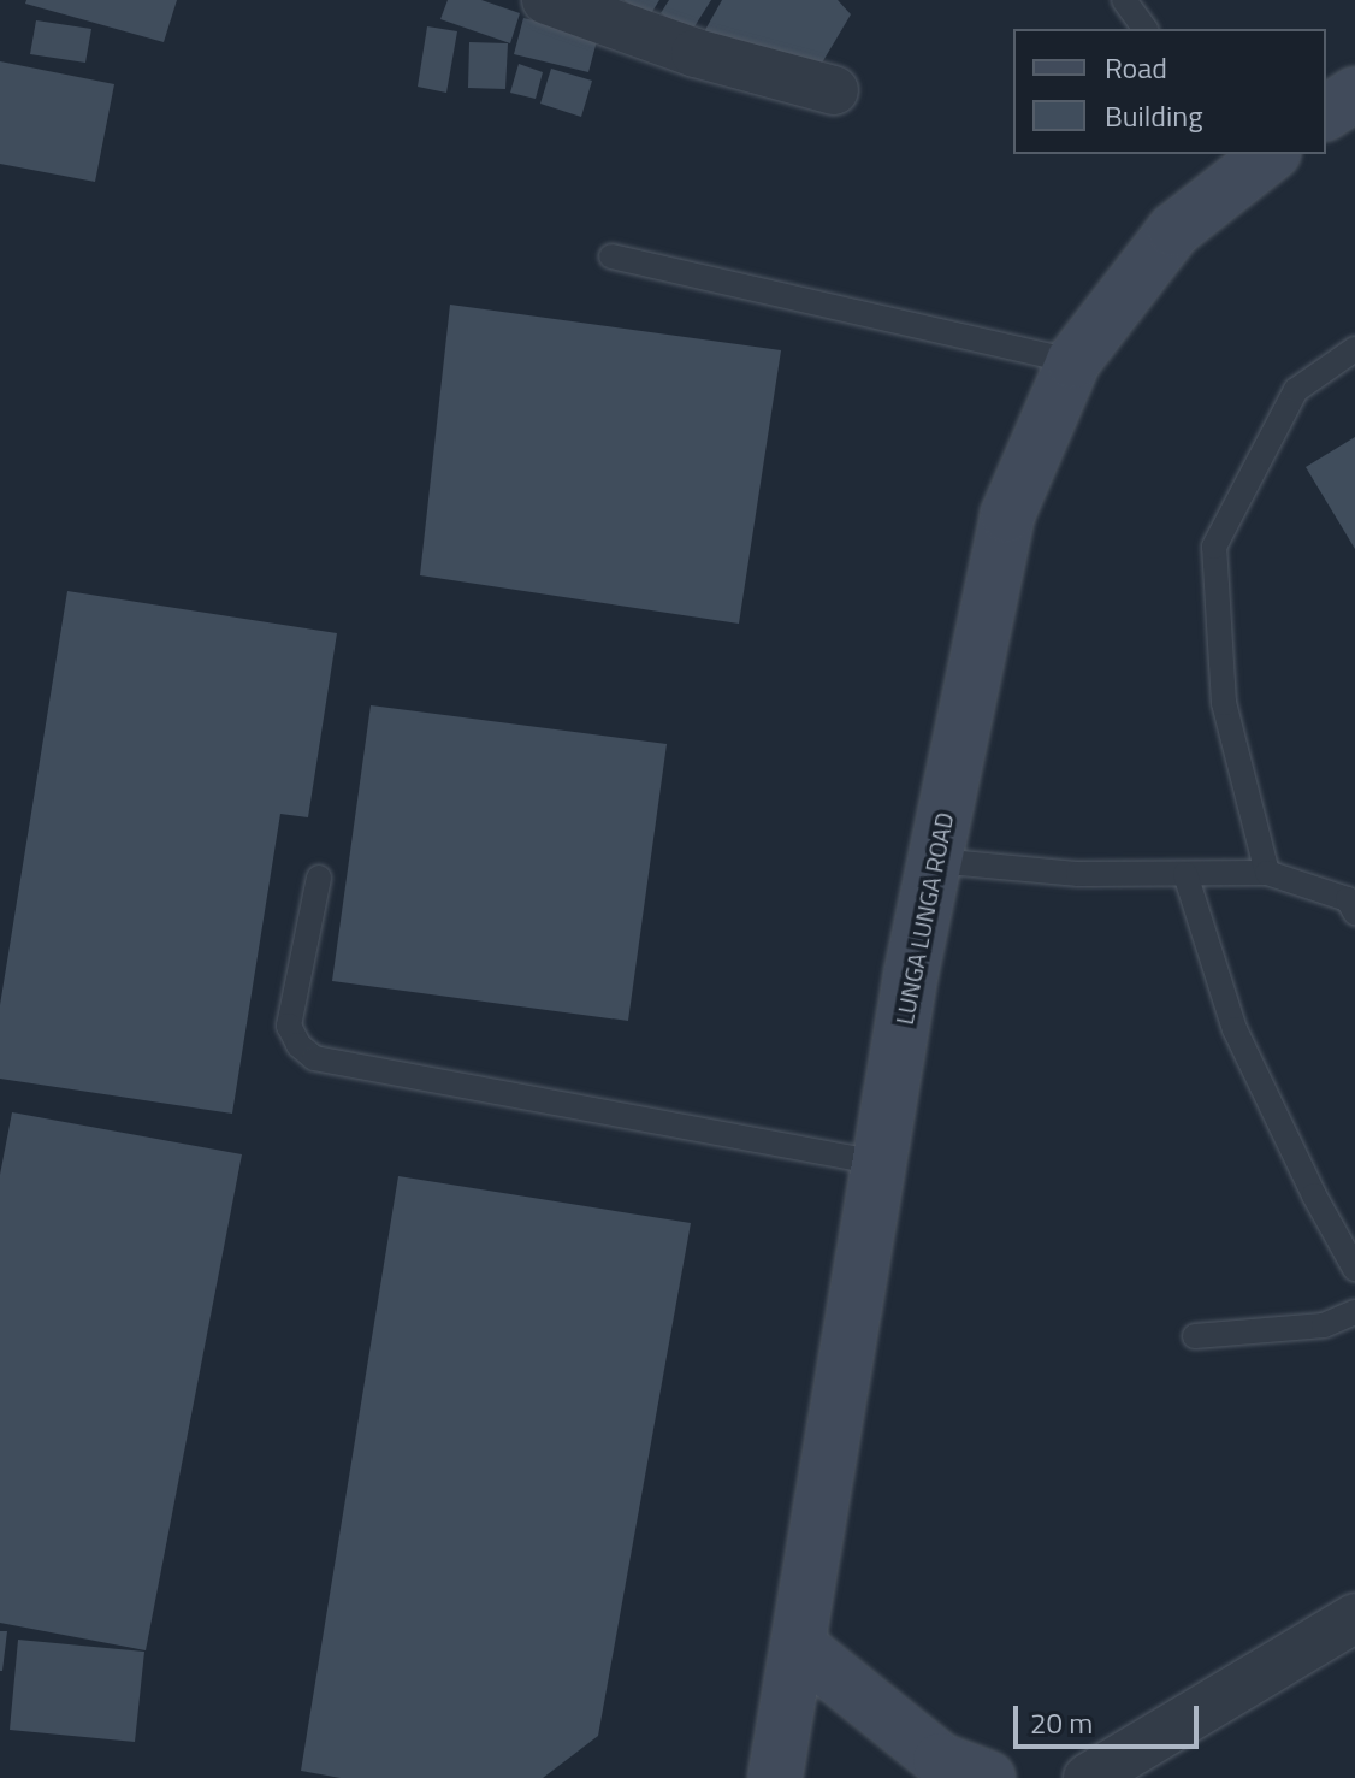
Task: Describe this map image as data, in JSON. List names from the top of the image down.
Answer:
{
  "streets": {
    "main road": ["LUNGA LUNGA ROAD"]
  },
  "legend": ["Road", "Building"],
  "scale_bar": "20 m"
}
